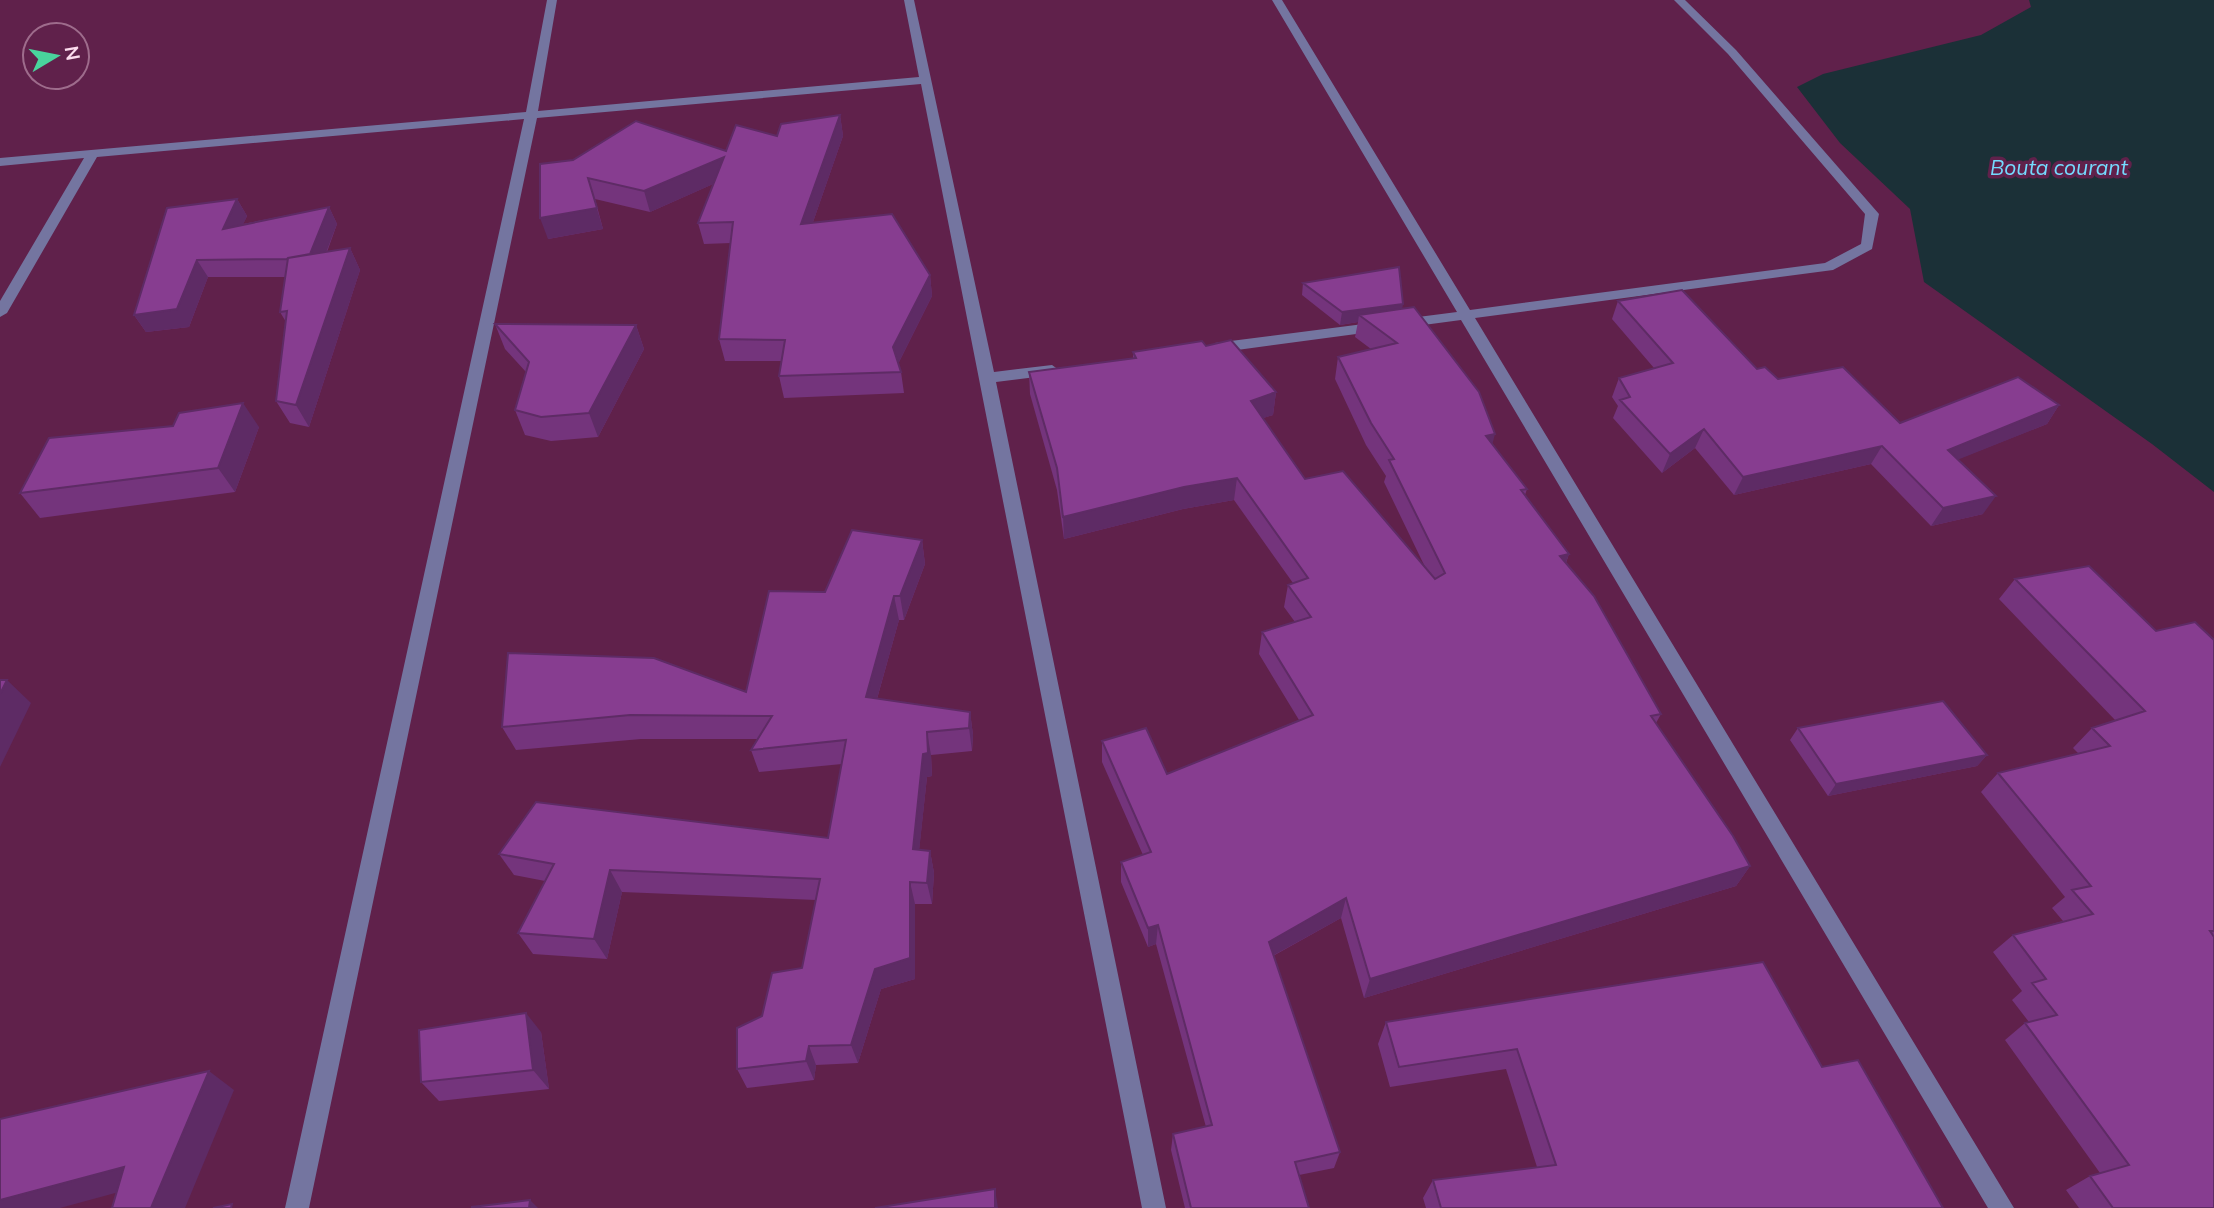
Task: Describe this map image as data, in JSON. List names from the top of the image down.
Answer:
{
  "water": ["Bouta courant"],
  "north": "right"
}
